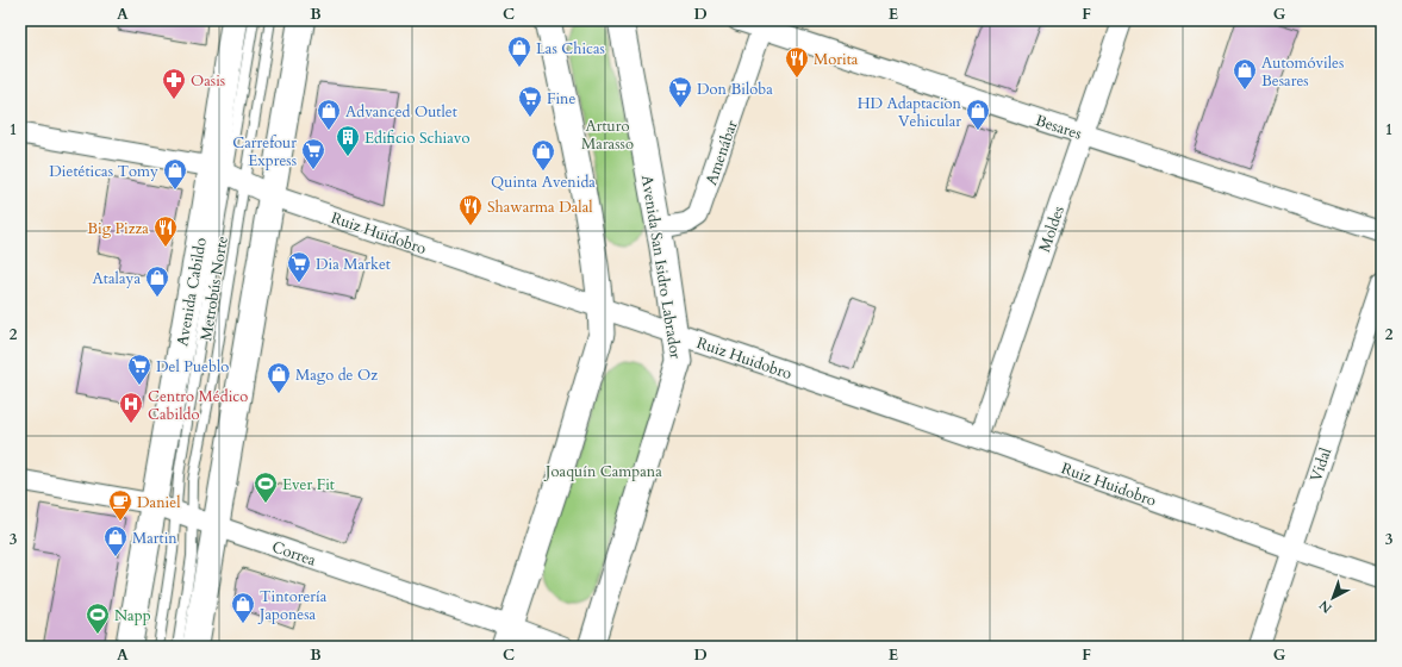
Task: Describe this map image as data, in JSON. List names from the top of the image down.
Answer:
{
  "streets": {
    "main road": ["Avenida Cabildo"],
    "street": [
      "Besares",
      "Amenábar",
      "Moldes",
      "Ruiz Huidobro",
      "Avenida San Isidro Labrador",
      "Vidal",
      "Correa"
    ],
    "lane": ["Metrobús Norte"]
  },
  "crossings": [
    ["Besares", "Amenábar"],
    ["Besares", "Moldes"],
    ["Amenábar", "Avenida San Isidro Labrador"],
    ["Moldes", "Ruiz Huidobro"],
    ["Ruiz Huidobro", "Avenida San Isidro Labrador"],
    ["Ruiz Huidobro", "Metrobús Norte"],
    ["Ruiz Huidobro", "Avenida Cabildo"],
    ["Ruiz Huidobro", "Vidal"],
    ["Metrobús Norte", "Avenida Cabildo"],
    ["Metrobús Norte", "Correa"],
    ["Avenida Cabildo", "Correa"]
  ],
  "parks": ["Arturo Marasso", "Joaquín Campana"],
  "places": {
    "shop": [
      "Las Chicas",
      "Automóviles Besares",
      "Advanced Outlet",
      "HD Adaptacion Vehicular",
      "Quinta Avenida",
      "Dietéticas Tomy",
      "Atalaya",
      "Mago de Oz",
      "Martin",
      "Tintorería Japonesa"
    ],
    "restaurant": ["Morita", "Shawarma Dalal", "Big Pizza"],
    "pharmacy": ["Oasis"],
    "supermarket": [
      "Don Biloba",
      "Fine",
      "Carrefour Express",
      "Dia Market",
      "Del Pueblo"
    ],
    "building": ["Edificio Schiavo"],
    "hospital": ["Centro Médico Cabildo"],
    "sports": ["Ever Fit", "Napp"],
    "cafe": ["Daniel"]
  },
  "north": "bottom left",
  "grid": {
    "columns": [
      "A",
      "B",
      "C",
      "D",
      "E",
      "F",
      "G"
    ],
    "rows": ["1", "2", "3"]
  }
}
